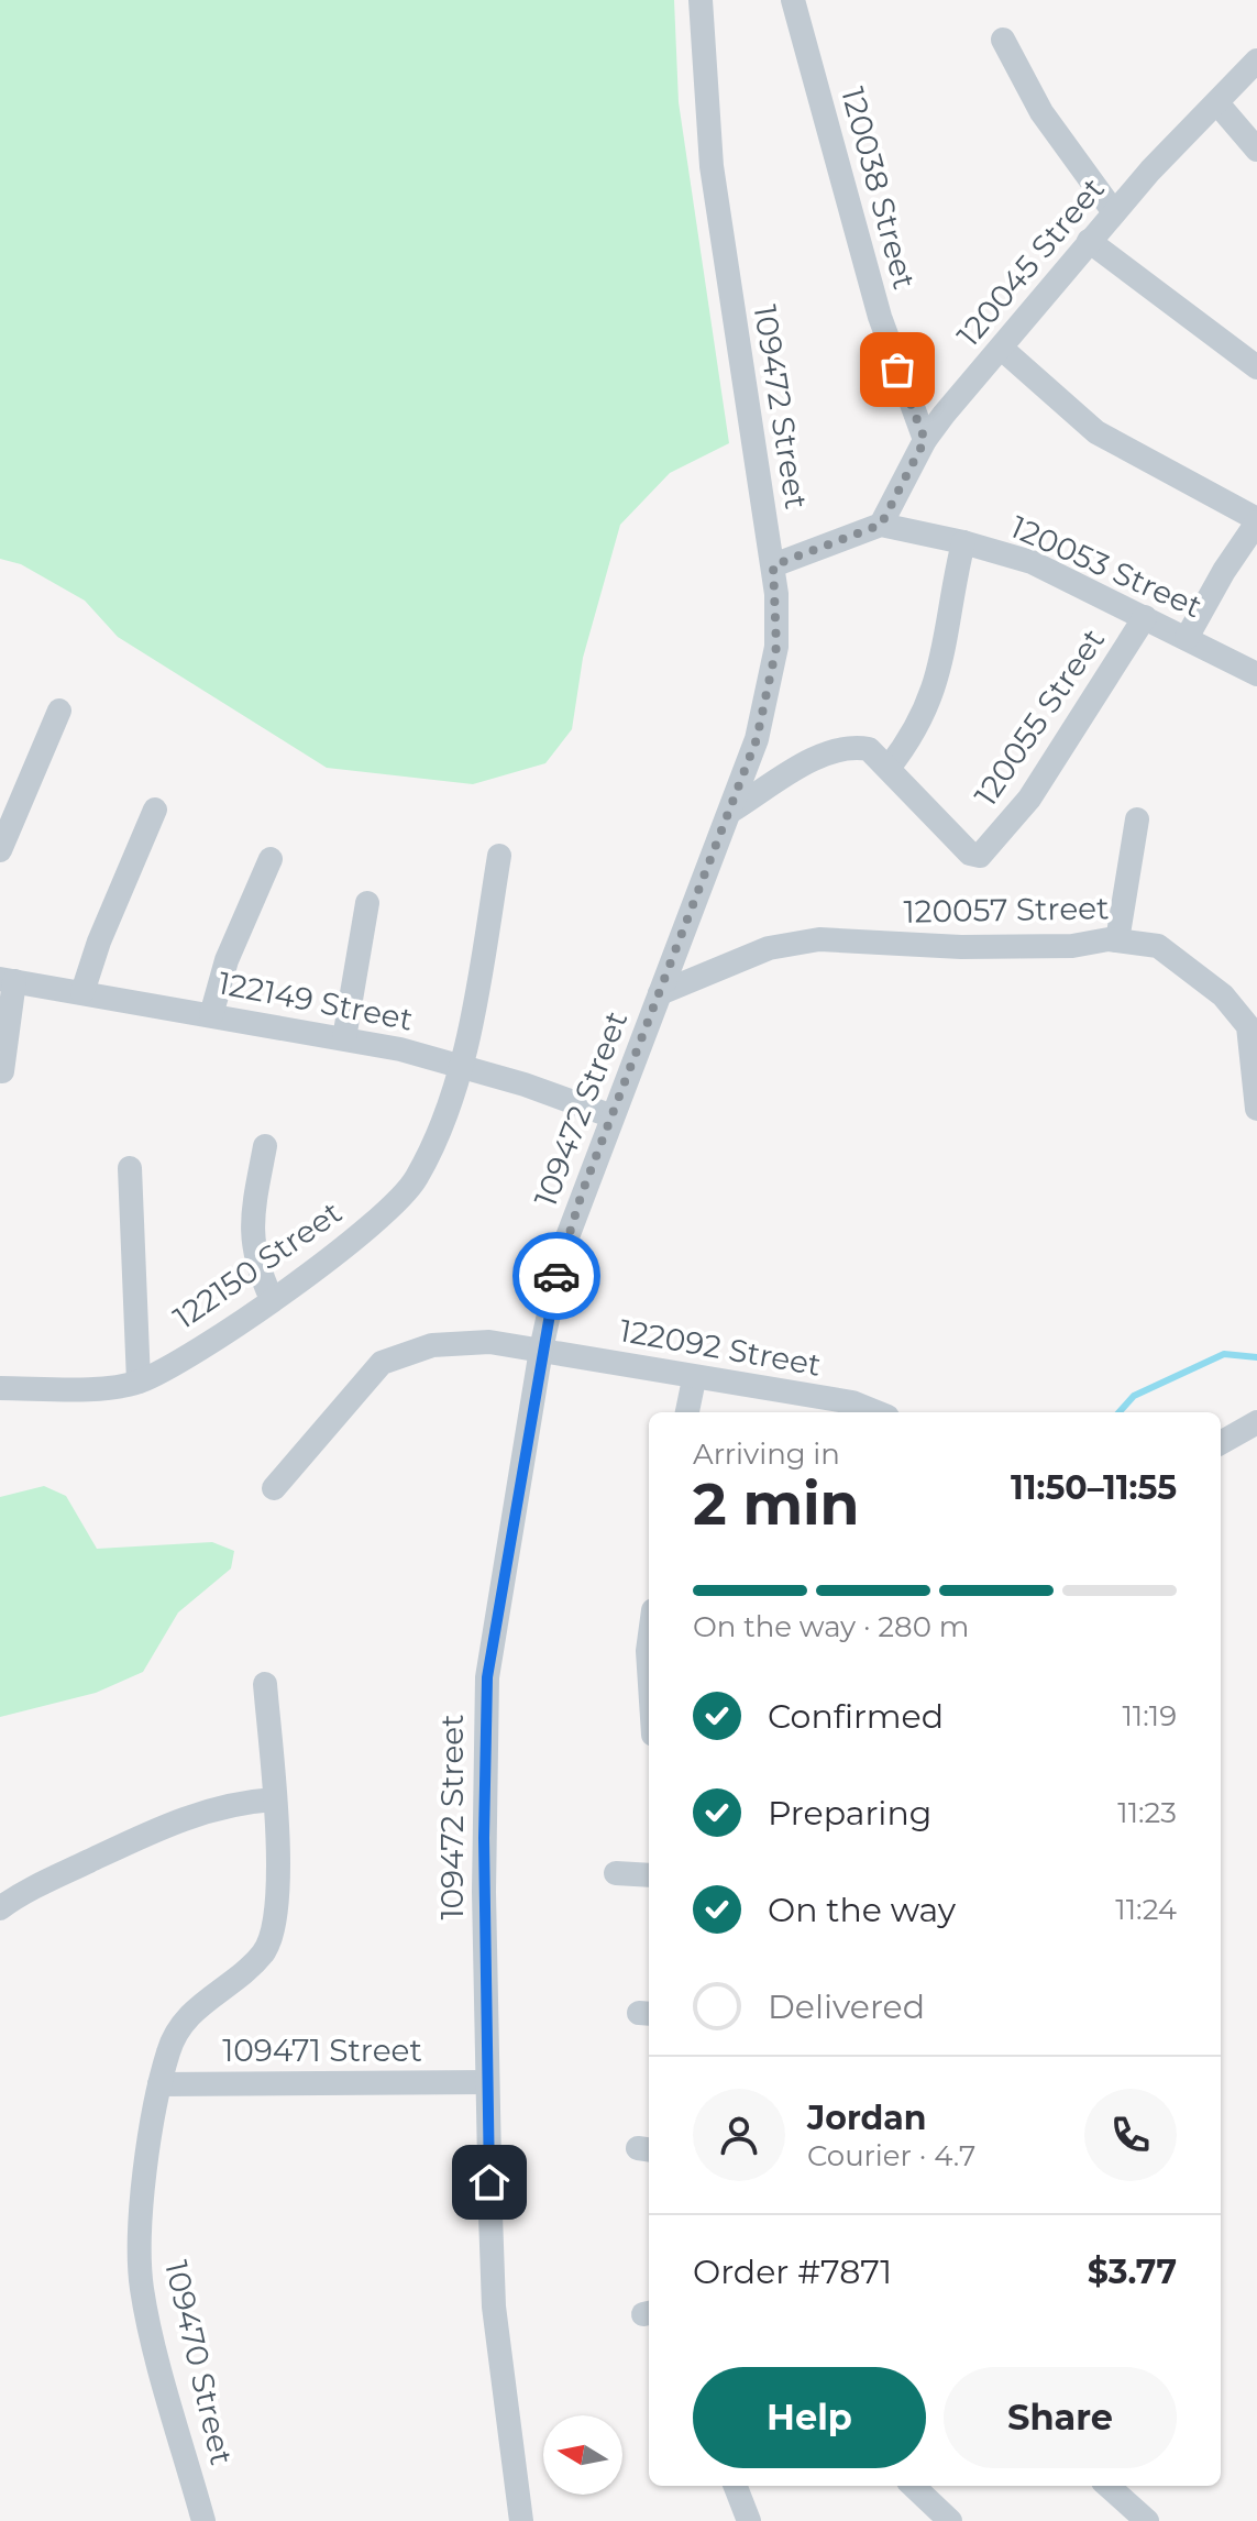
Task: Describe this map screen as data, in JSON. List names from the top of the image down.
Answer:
{
  "streets": {
    "street": [
      "120038 Street",
      "120045 Street",
      "109472 Street",
      "120053 Street",
      "120055 Street",
      "120057 Street",
      "122149 Street",
      "122150 Street",
      "122092 Street",
      "109471 Street",
      "109470 Street"
    ]
  },
  "crossings": [
    ["120038 Street", "120045 Street"],
    ["120045 Street", "120053 Street"],
    ["109472 Street", "120057 Street"],
    ["109472 Street", "122149 Street"],
    ["109472 Street", "122092 Street"],
    ["109472 Street", "109471 Street"],
    ["120053 Street", "120055 Street"],
    ["120055 Street", "120057 Street"],
    ["122149 Street", "122150 Street"],
    ["109471 Street", "109470 Street"]
  ],
  "north": "left",
  "page": {
    "heading": ["2 min", "Arriving in", "11:50–11:55"],
    "panel": [
      "Jordan",
      "Courier · 4.7",
      "Order #7871",
      "$3.77"
    ],
    "bar": "On the way · 280 m",
    "list": [
      ["Confirmed", "11:19"],
      ["Preparing", "11:23"],
      ["On the way", "11:24"],
      "Delivered"
    ],
    "buttons": ["Help", "Share"]
  }
}
